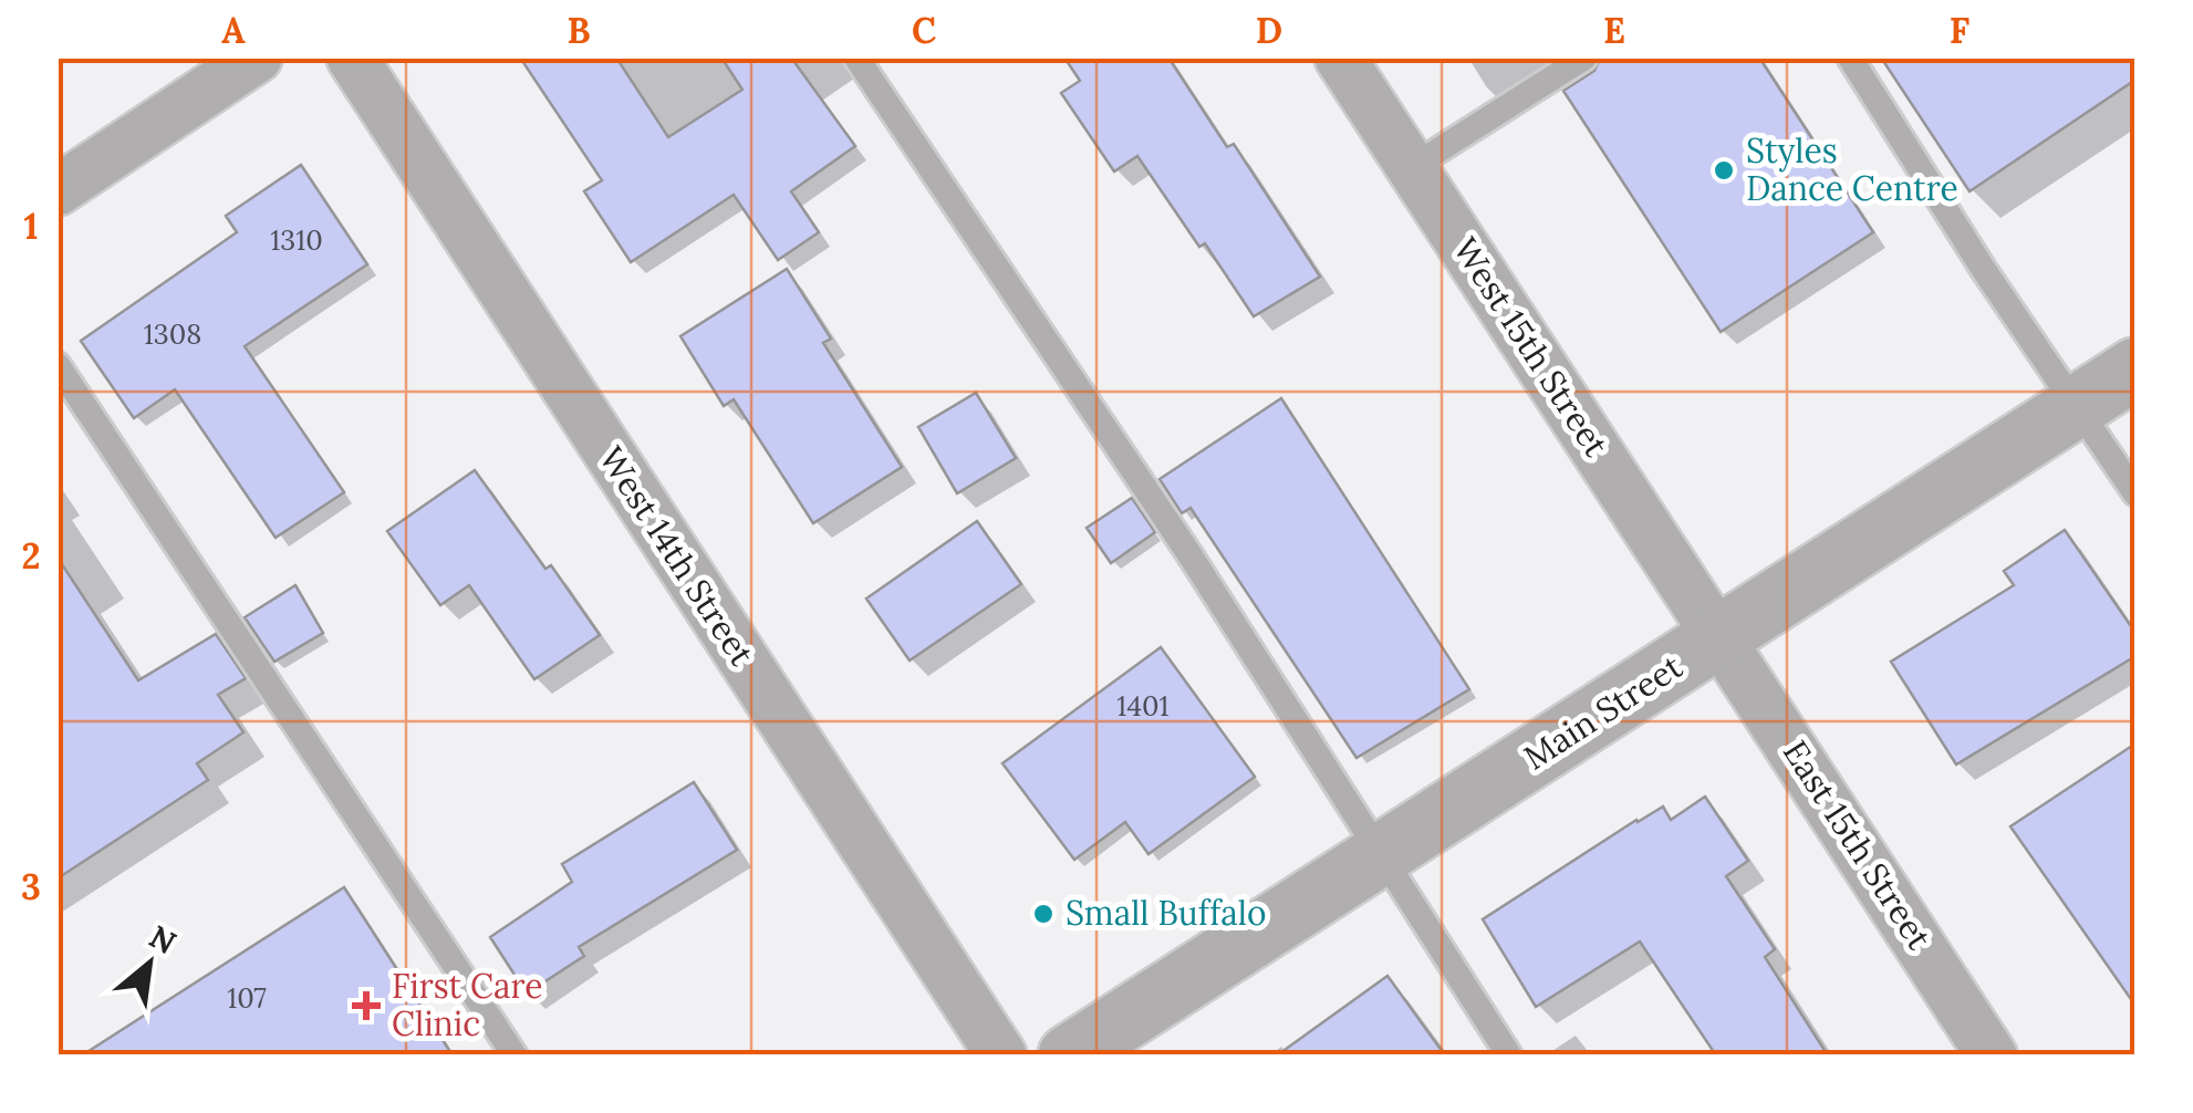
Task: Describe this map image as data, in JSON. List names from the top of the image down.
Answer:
{
  "streets": {
    "street": [
      "West 15th Street",
      "West 14th Street",
      "Main Street",
      "East 15th Street"
    ]
  },
  "crossings": [
    ["West 15th Street", "Main Street"],
    ["West 15th Street", "East 15th Street"],
    ["Main Street", "East 15th Street"]
  ],
  "places": {
    "other": ["Styles Dance Centre", "Small Buffalo"],
    "health": ["First Care Clinic"]
  },
  "house_numbers": [
    "1310",
    "1308",
    "1401",
    "107"
  ],
  "north": "top right",
  "grid": {
    "columns": [
      "A",
      "B",
      "C",
      "D",
      "E",
      "F"
    ],
    "rows": ["1", "2", "3"]
  }
}
